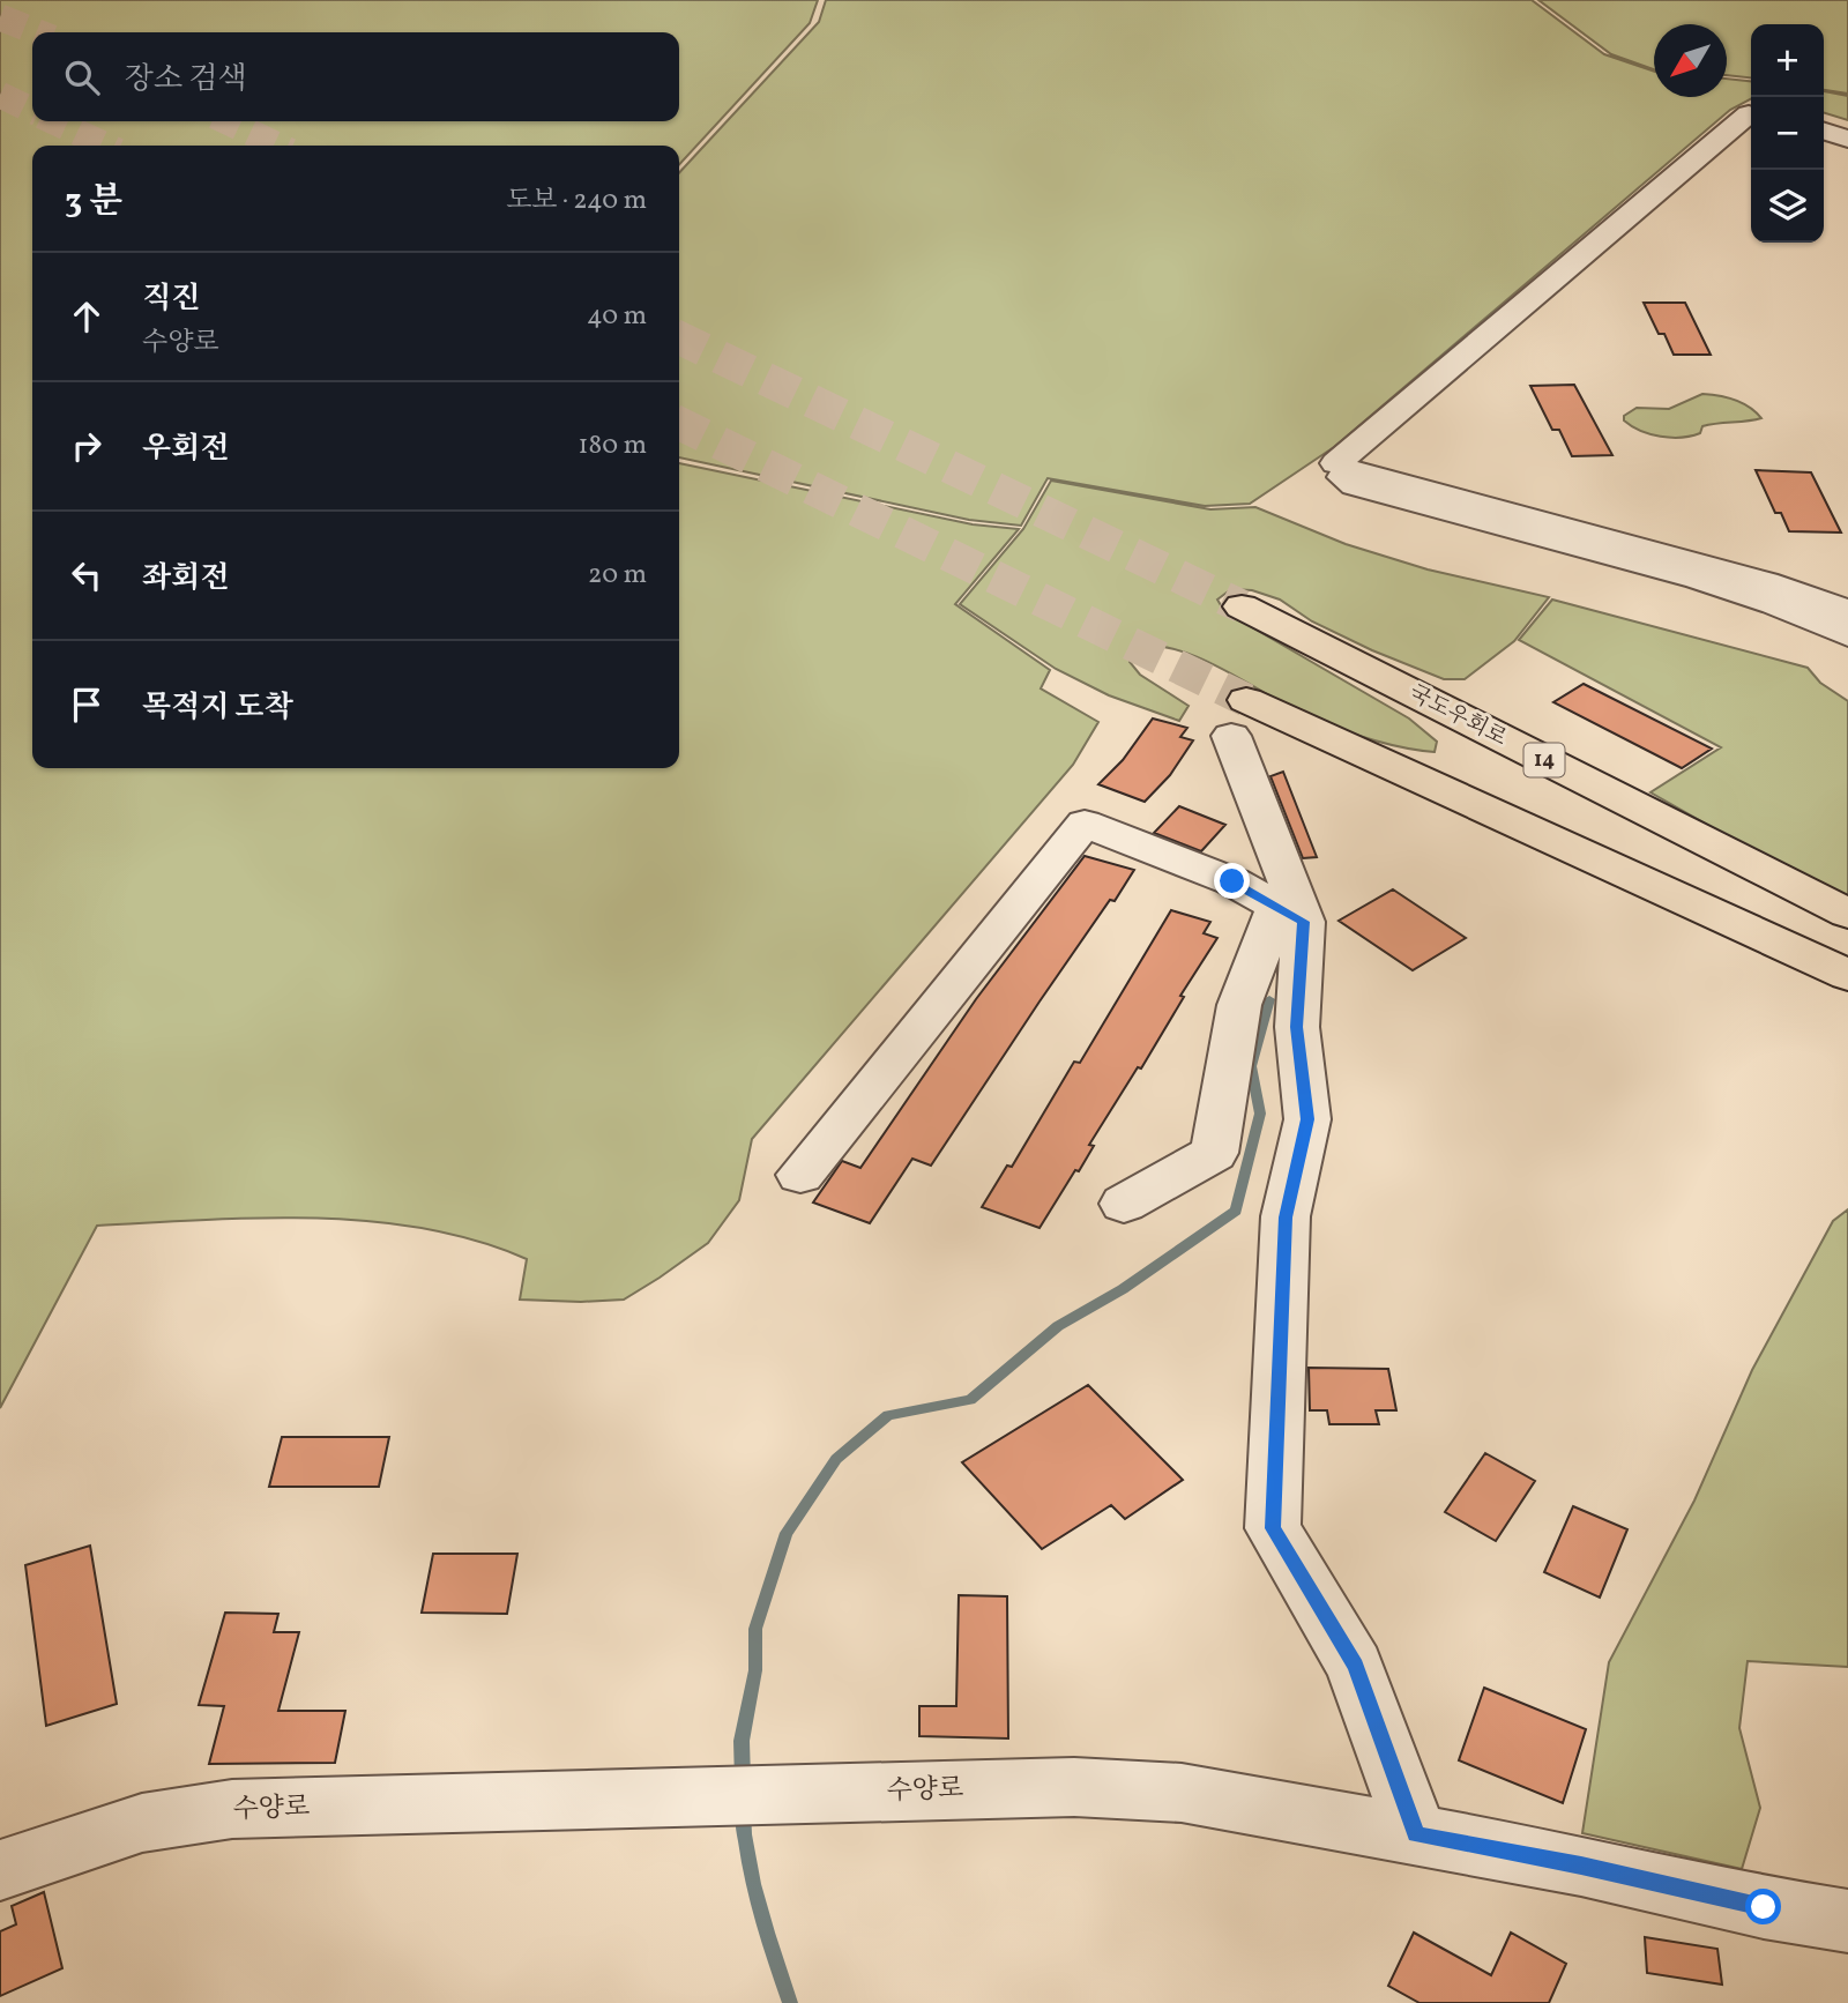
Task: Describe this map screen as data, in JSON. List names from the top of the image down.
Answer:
{
  "streets": {
    "highway": ["국도우회로", "14"],
    "street": ["수양로"]
  },
  "north": "bottom left",
  "page": {
    "map_buttons": ["+", "−"],
    "search": "장소 검색",
    "heading": ["3 분", "도보 · 240 m"],
    "list": [
      ["직진", "수양로", "40 m"],
      ["우회전", "180 m"],
      ["좌회전", "20 m"],
      "목적지 도착"
    ]
  }
}
